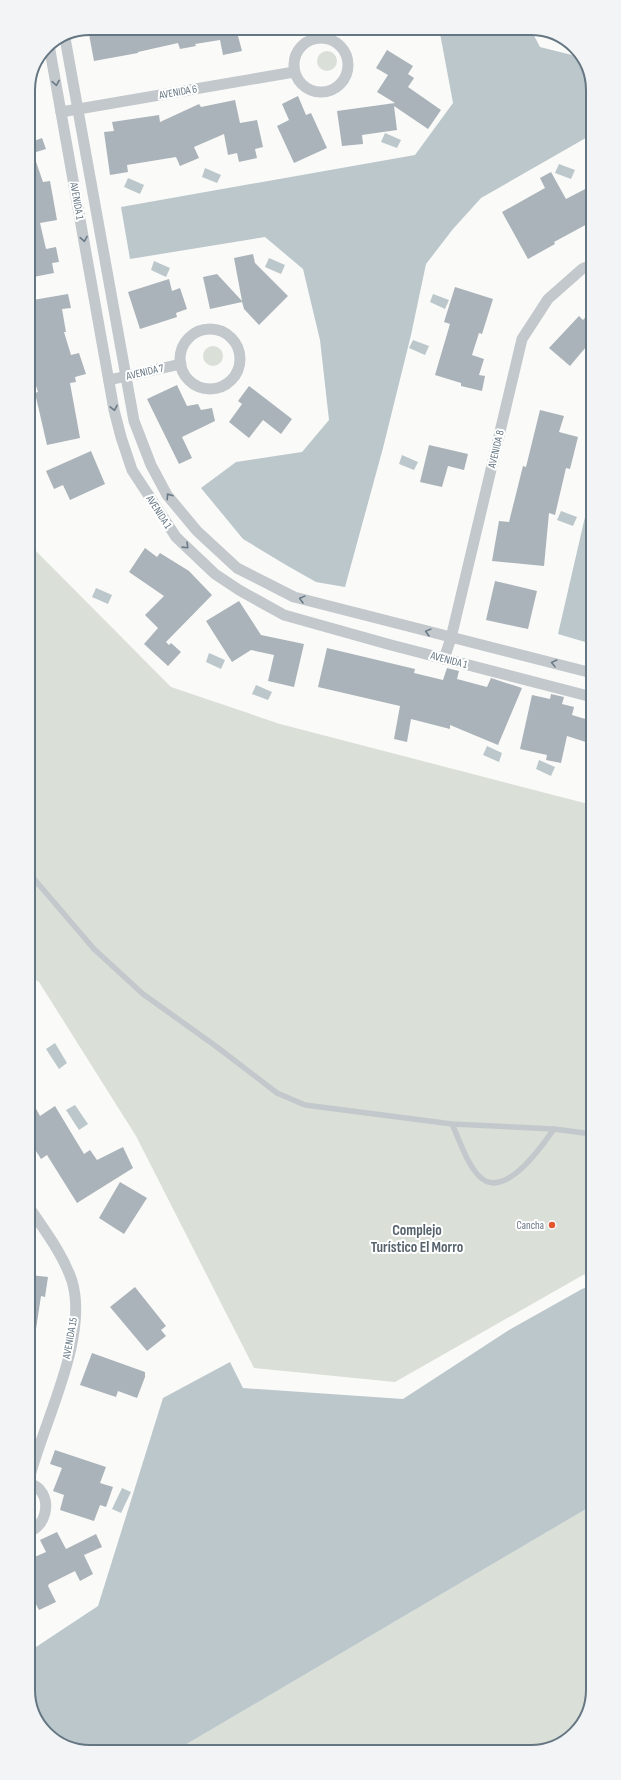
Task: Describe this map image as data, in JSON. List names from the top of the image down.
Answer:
{
  "streets": {
    "street": [
      "AVENIDA 6",
      "AVENIDA 1",
      "AVENIDA 7",
      "AVENIDA 8",
      "AVENIDA 15"
    ]
  },
  "crossings": [
    ["AVENIDA 6", "AVENIDA 1"],
    ["AVENIDA 1", "AVENIDA 7"],
    ["AVENIDA 1", "AVENIDA 8"]
  ],
  "districts": ["Complejo Turístico El Morro"],
  "places": ["Cancha"]
}
